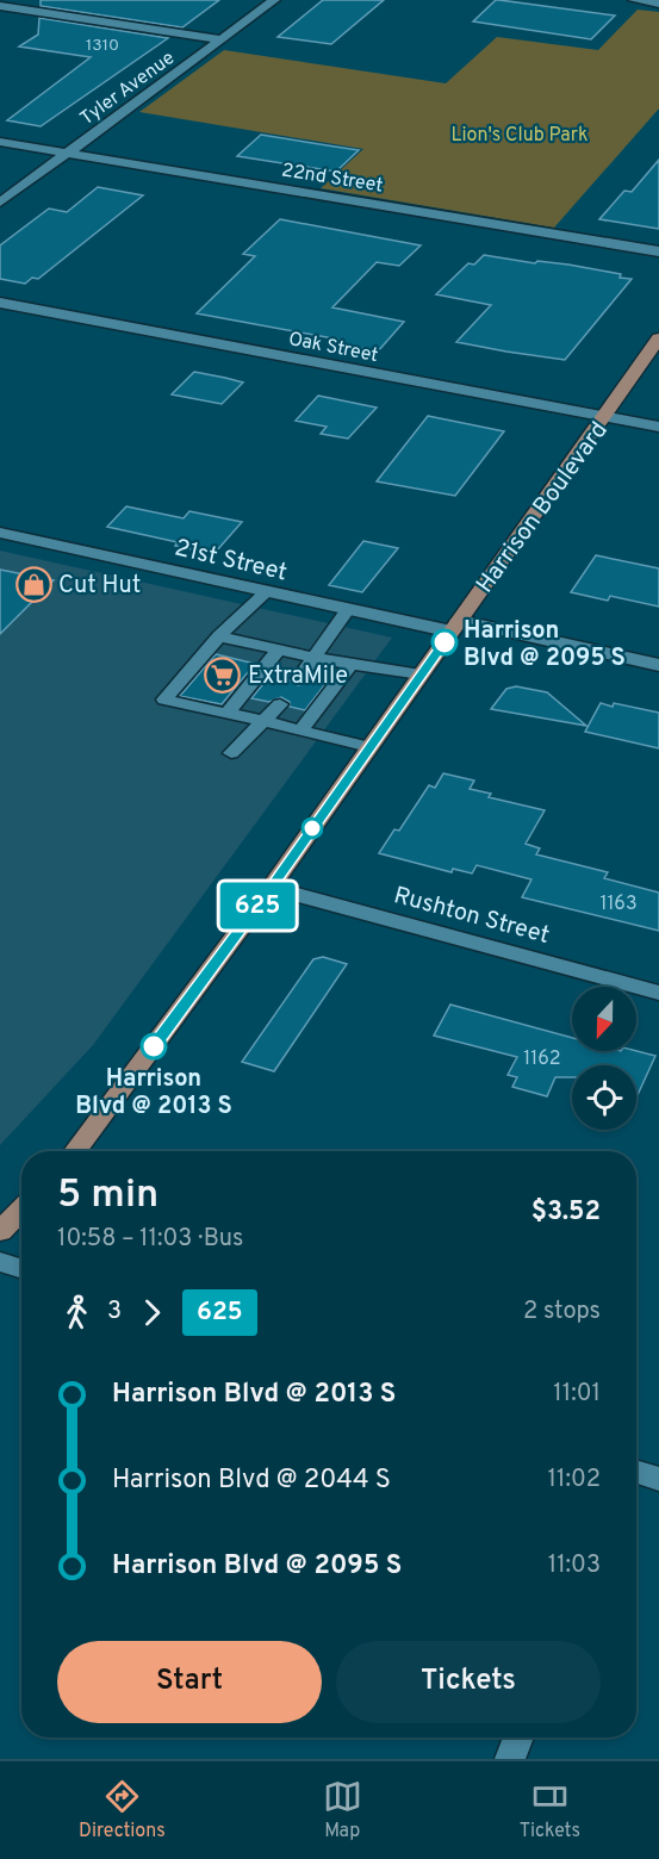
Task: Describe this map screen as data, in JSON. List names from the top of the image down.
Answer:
{
  "streets": {
    "main road": ["Harrison Boulevard"],
    "street": [
      "Tyler Avenue",
      "22nd Street",
      "Oak Street",
      "21st Street",
      "Rushton Street"
    ]
  },
  "crossings": [
    ["Tyler Avenue", "22nd Street"],
    ["Oak Street", "Harrison Boulevard"],
    ["Harrison Boulevard", "21st Street"],
    ["Harrison Boulevard", "Rushton Street"]
  ],
  "parks": ["Lion's Club Park"],
  "places": {
    "shop": ["Cut Hut"],
    "other": ["Harrison Blvd @ 2095 S", "Harrison Blvd @ 2013 S"],
    "supermarket": ["ExtraMile"]
  },
  "lines": ["bus line 625"],
  "house_numbers": ["1310", "1163", "1162"],
  "north": "bottom",
  "page": {
    "on_map": "625",
    "heading": ["5 min", "10:58 – 11:03 · Bus", "$3.52"],
    "legs": ["3", "625", "2 stops"],
    "list": [
      {
        "name": "Harrison Blvd @ 2013 S",
        "value": "11:01"
      },
      {
        "name": "Harrison Blvd @ 2044 S",
        "value": "11:02"
      },
      {
        "name": "Harrison Blvd @ 2095 S",
        "value": "11:03"
      }
    ],
    "buttons": ["Start", "Tickets"],
    "tabs": ["Directions", "Map", "Tickets"]
  }
}
